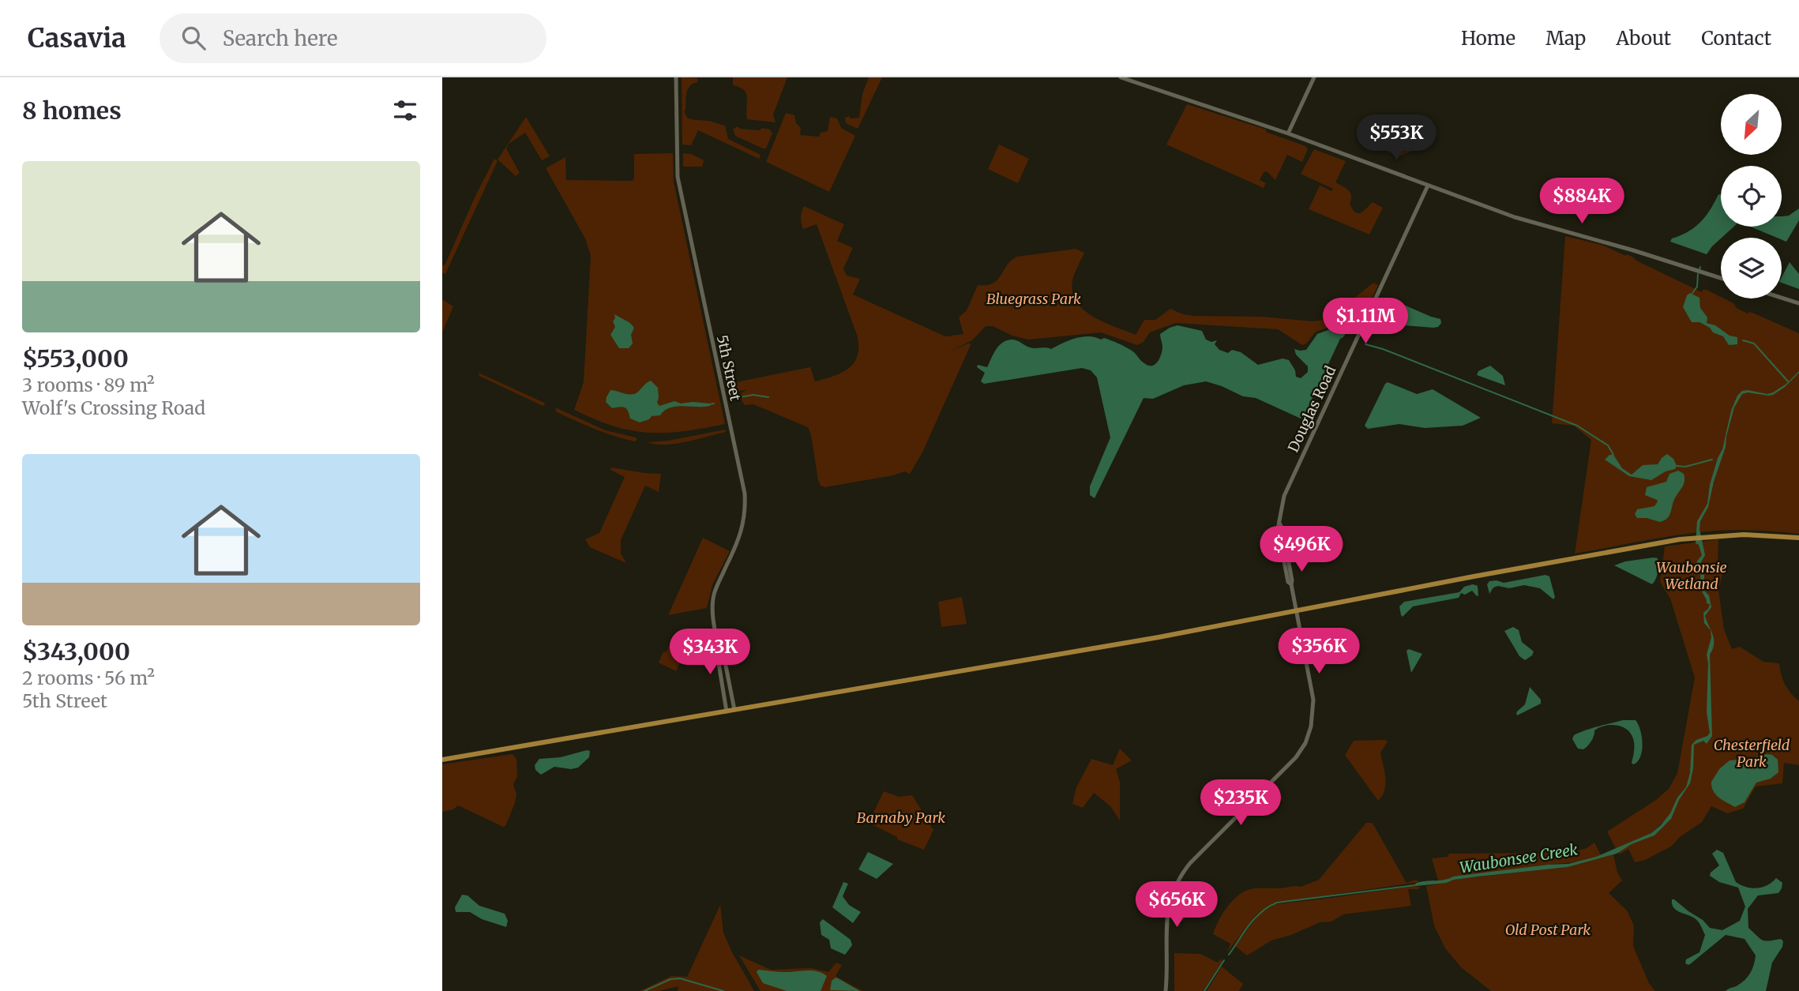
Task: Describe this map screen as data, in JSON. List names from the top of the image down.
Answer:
{
  "streets": {
    "street": ["5th Street", "Douglas Road"]
  },
  "water": ["Waubonsee Creek"],
  "parks": [
    "Bluegrass Park",
    "Waubonsie Wetland",
    "Chesterfield Park",
    "Barnaby Park",
    "Old Post Park"
  ],
  "north": "bottom left",
  "page": {
    "header": "Casavia",
    "search": "Search here",
    "nav": [
      "Home",
      "Map",
      "About",
      "Contact"
    ],
    "heading": "8 homes",
    "price": [
      "$553K",
      "$884K",
      "$1.11M",
      "$496K",
      "$356K",
      "$343K",
      "$235K",
      "$656K"
    ],
    "list": [
      {
        "name": "$553,000",
        "note": "3 rooms · 89 m² · Wolf's Crossing Road"
      },
      {
        "name": "$343,000",
        "note": "2 rooms · 56 m² · 5th Street"
      }
    ]
  }
}
